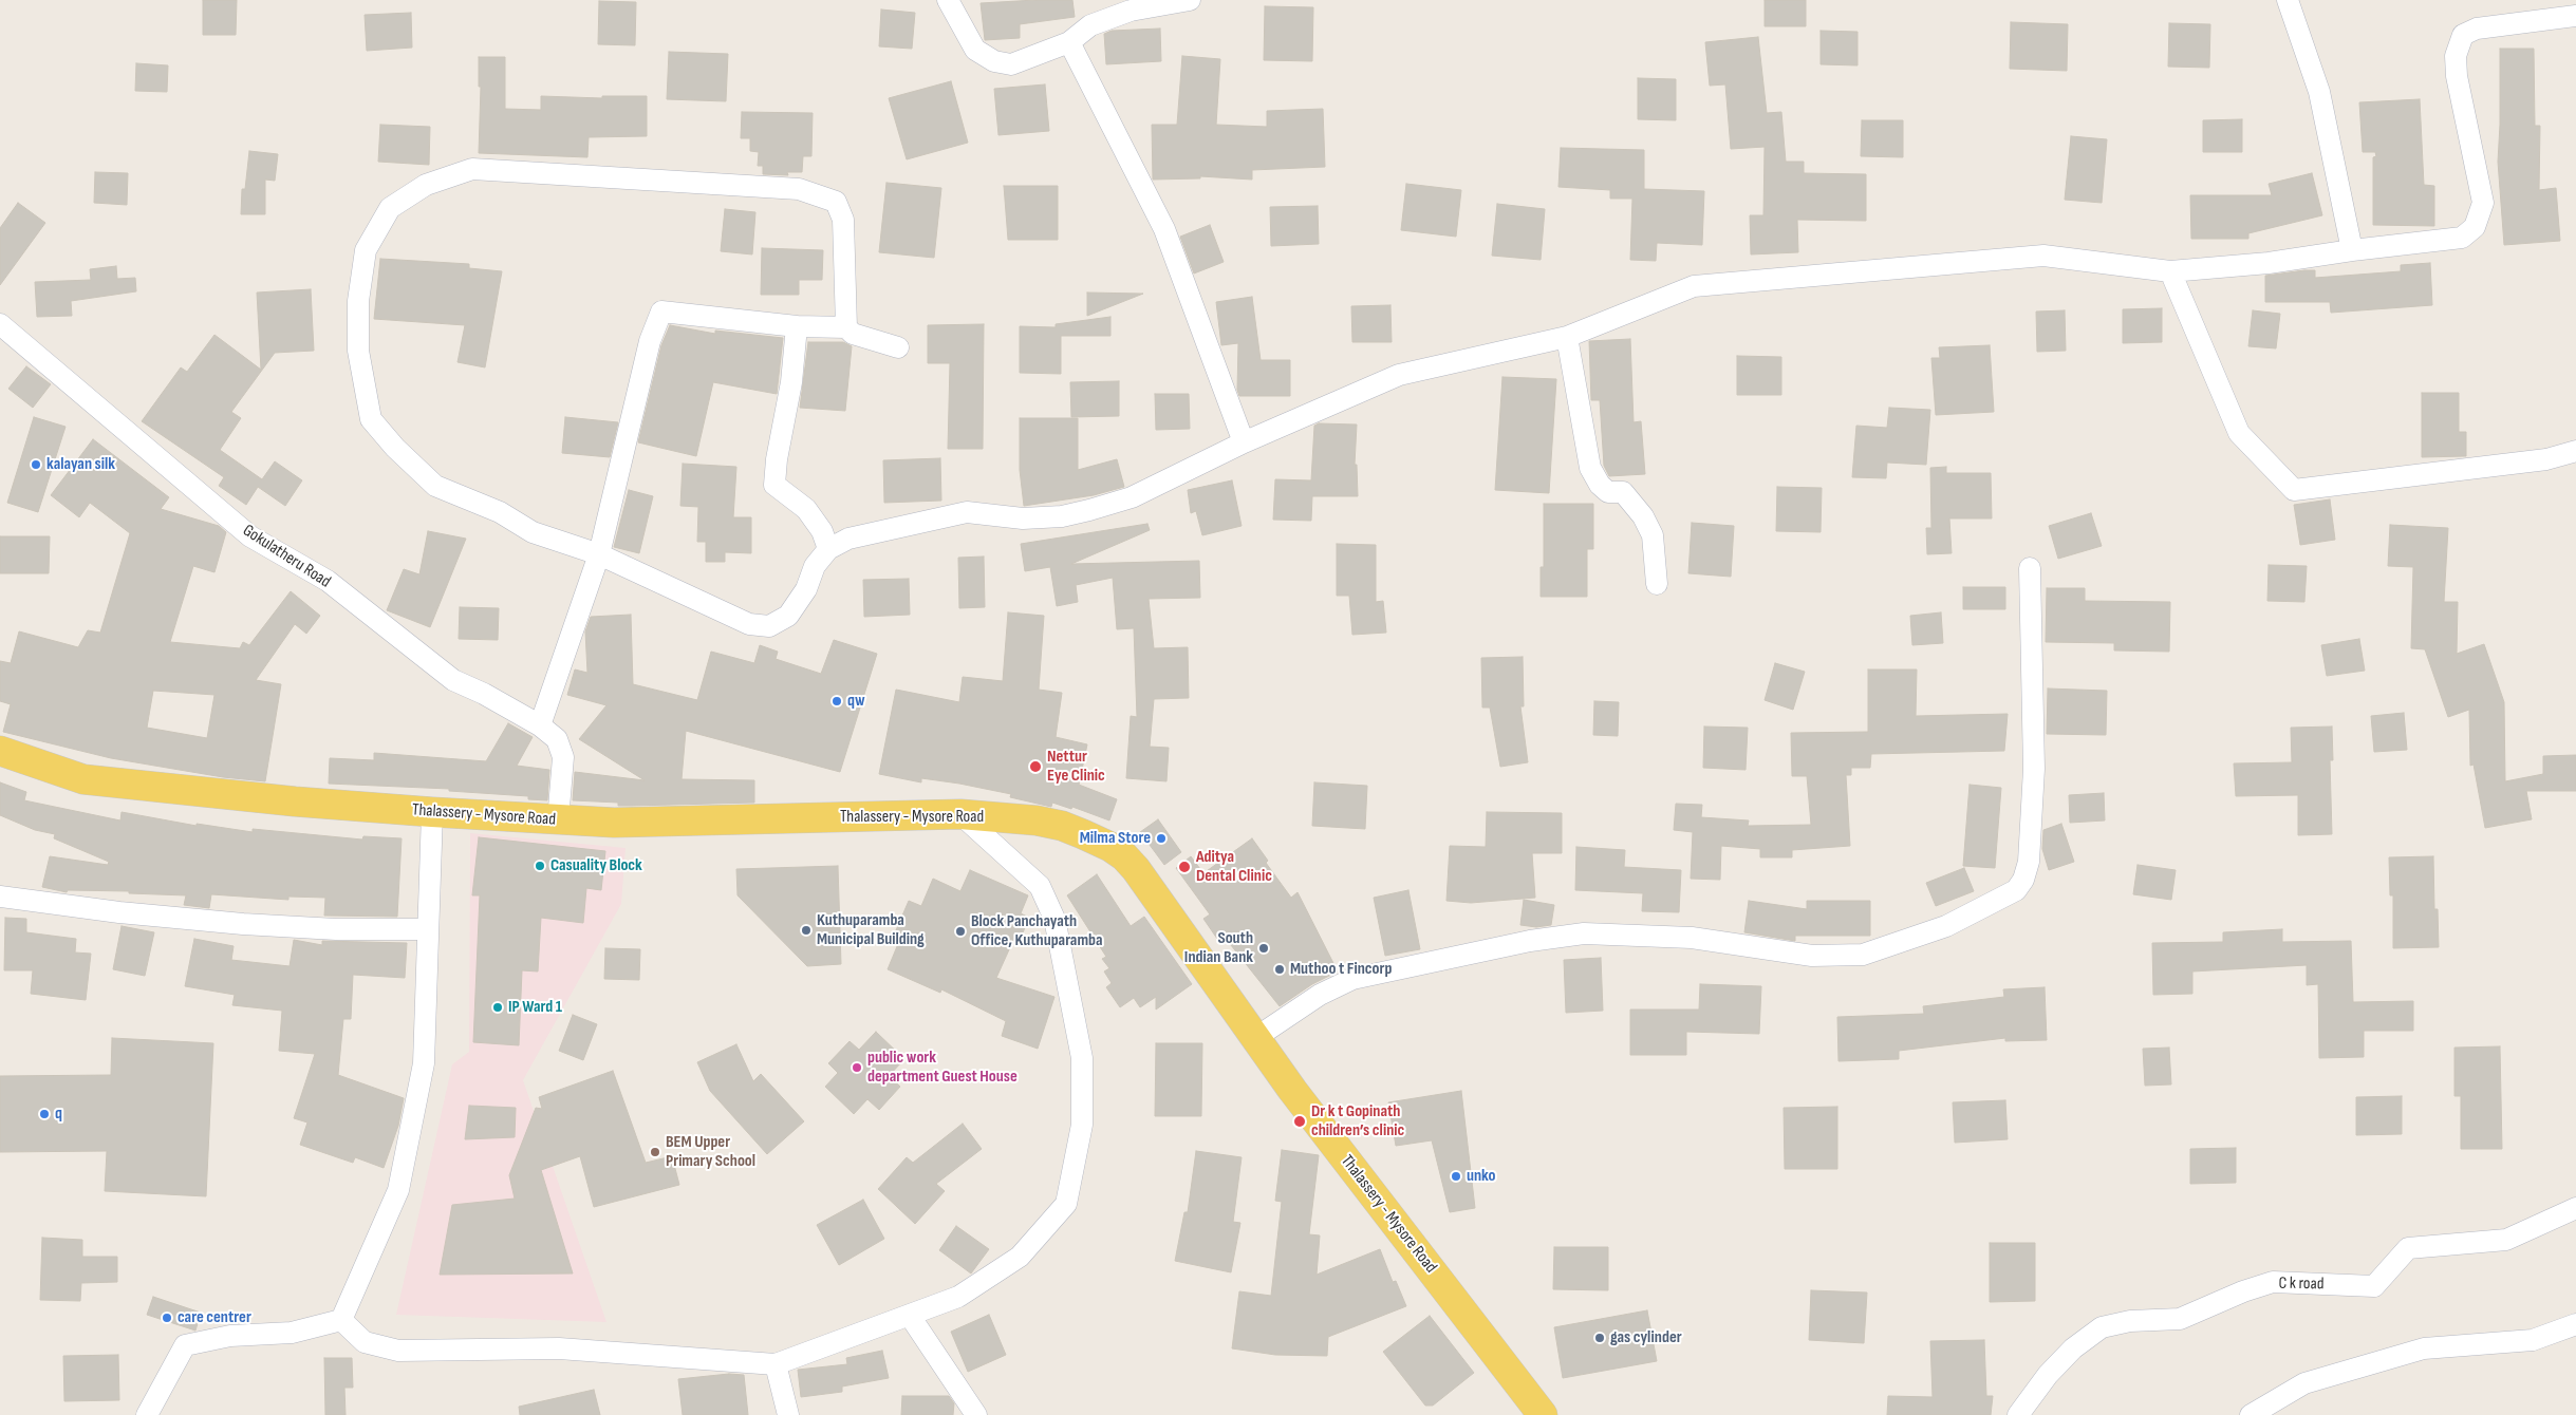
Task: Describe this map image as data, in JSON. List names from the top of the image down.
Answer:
{
  "streets": {
    "main road": ["Thalassery - Mysore Road"],
    "street": ["Gokulatheru Road", "C k road"]
  },
  "crossings": [
    ["Gokulatheru Road", "Thalassery - Mysore Road"]
  ],
  "places": [
    "kalayan silk",
    "qw",
    "Nettur Eye Clinic",
    "Milma Store",
    "Casuality Block",
    "Aditya Dental Clinic",
    "Kuthuparamba Municipal Building",
    "Block Panchayath Office, Kuthuparamba",
    "South Indian Bank",
    "Muthoo t Fincorp",
    "IP Ward 1",
    "public work department Guest House",
    "q",
    "Dr k t Gopinath children’s clinic",
    "BEM Upper Primary School",
    "unko",
    "care centrer",
    "gas cylinder"
  ]
}
